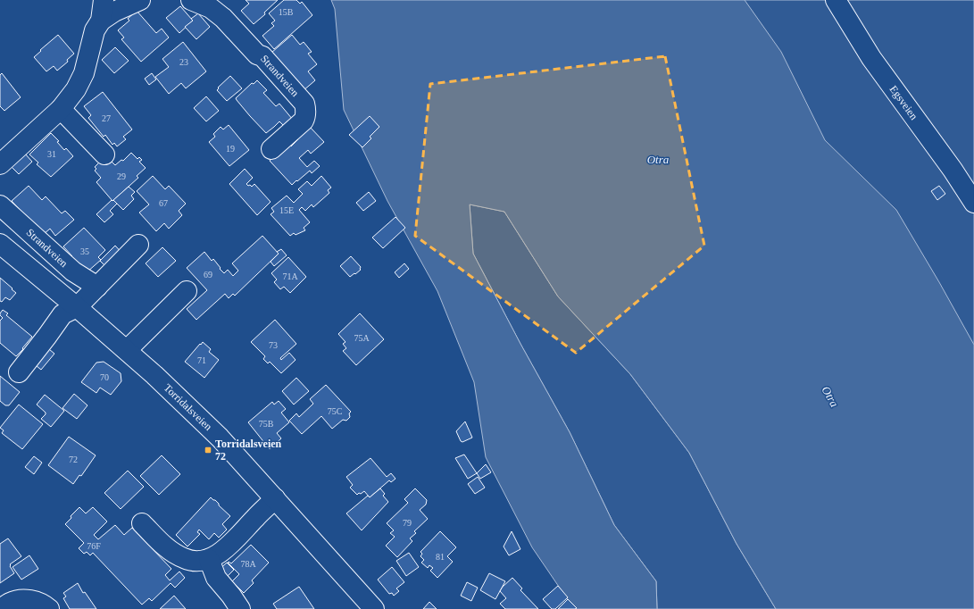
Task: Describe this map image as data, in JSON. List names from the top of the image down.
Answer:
{
  "streets": {
    "street": ["Strandveien", "Egsveien", "Torridalsveien"]
  },
  "water": ["Otra"],
  "places": {
    "transit": ["Torridalsveien 72"]
  },
  "house_numbers": [
    "15B",
    "23",
    "27",
    "19",
    "31",
    "29",
    "67",
    "15E",
    "35",
    "69",
    "71A",
    "75A",
    "73",
    "71",
    "70",
    "75C",
    "75B",
    "72",
    "79",
    "76F",
    "81",
    "78A"
  ]
}
